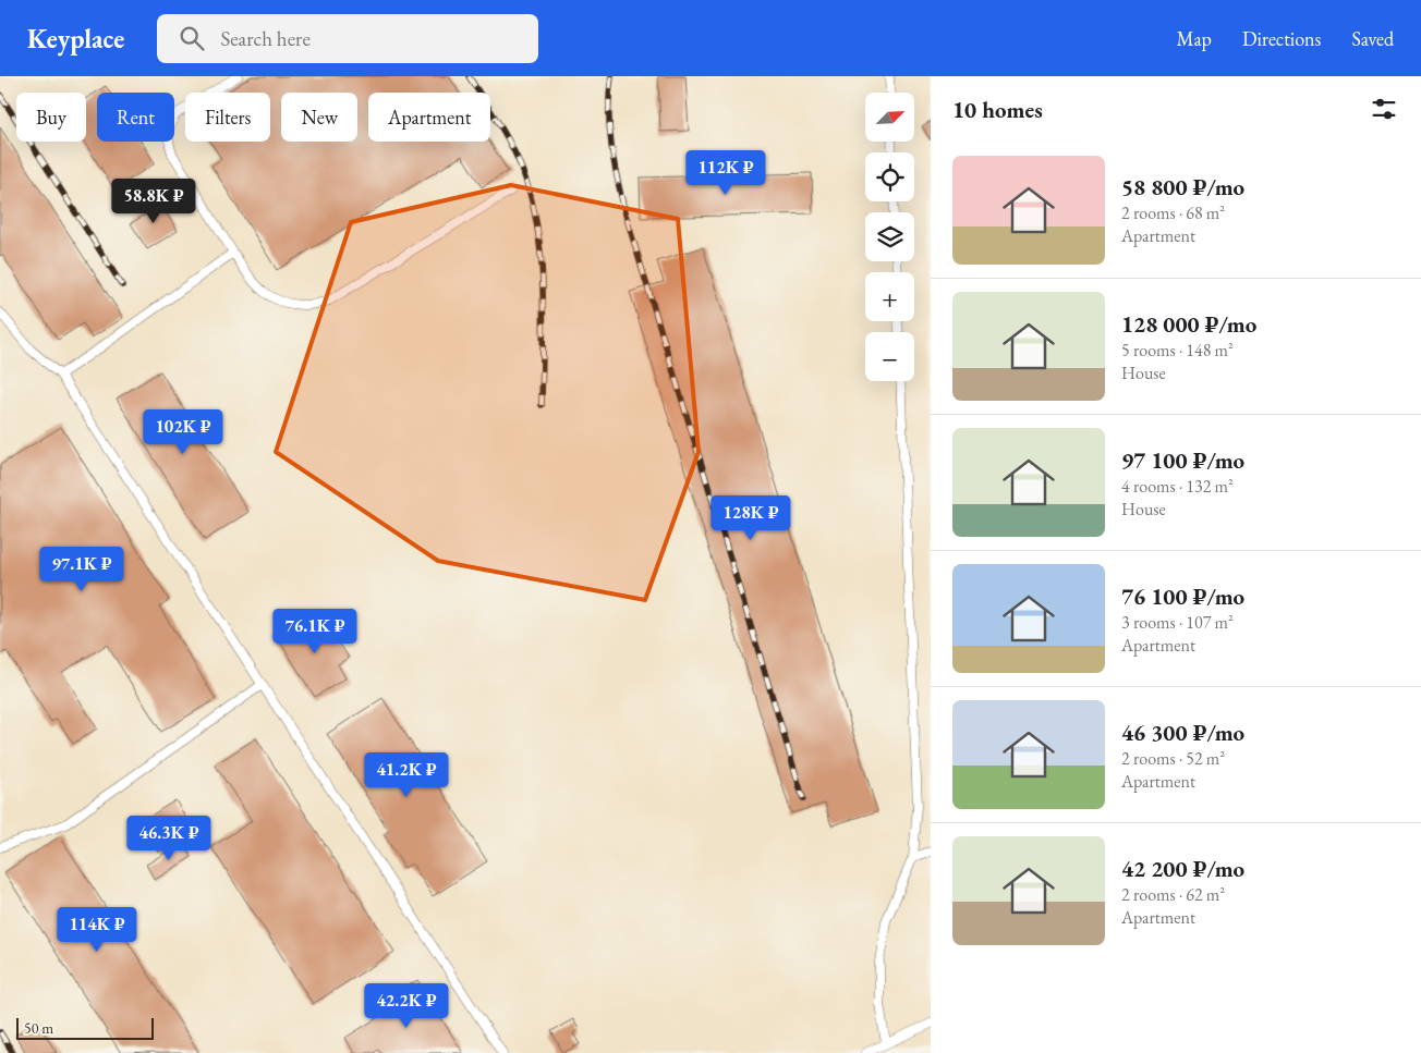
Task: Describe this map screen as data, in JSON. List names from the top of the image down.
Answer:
{
  "scale_bar": "50 m",
  "north": "top right",
  "page": {
    "header": "Keyplace",
    "search": "Search here",
    "nav": ["Map", "Directions", "Saved"],
    "heading": "10 homes",
    "map_buttons": ["+", "−"],
    "chip": [
      "Buy",
      "Rent",
      "Filters",
      "New",
      "Apartment"
    ],
    "list": [
      {
        "name": "58 800 ₽/mo",
        "note": "2 rooms · 68 m² · Apartment"
      },
      {
        "name": "128 000 ₽/mo",
        "note": "5 rooms · 148 m² · House"
      },
      {
        "name": "97 100 ₽/mo",
        "note": "4 rooms · 132 m² · House"
      },
      {
        "name": "76 100 ₽/mo",
        "note": "3 rooms · 107 m² · Apartment"
      },
      {
        "name": "46 300 ₽/mo",
        "note": "2 rooms · 52 m² · Apartment"
      },
      {
        "name": "42 200 ₽/mo",
        "note": "2 rooms · 62 m² · Apartment"
      }
    ],
    "price": [
      "112K ₽",
      "58.8K ₽",
      "102K ₽",
      "128K ₽",
      "97.1K ₽",
      "76.1K ₽",
      "41.2K ₽",
      "46.3K ₽",
      "114K ₽",
      "42.2K ₽"
    ],
    "scale": "50 m"
  }
}
